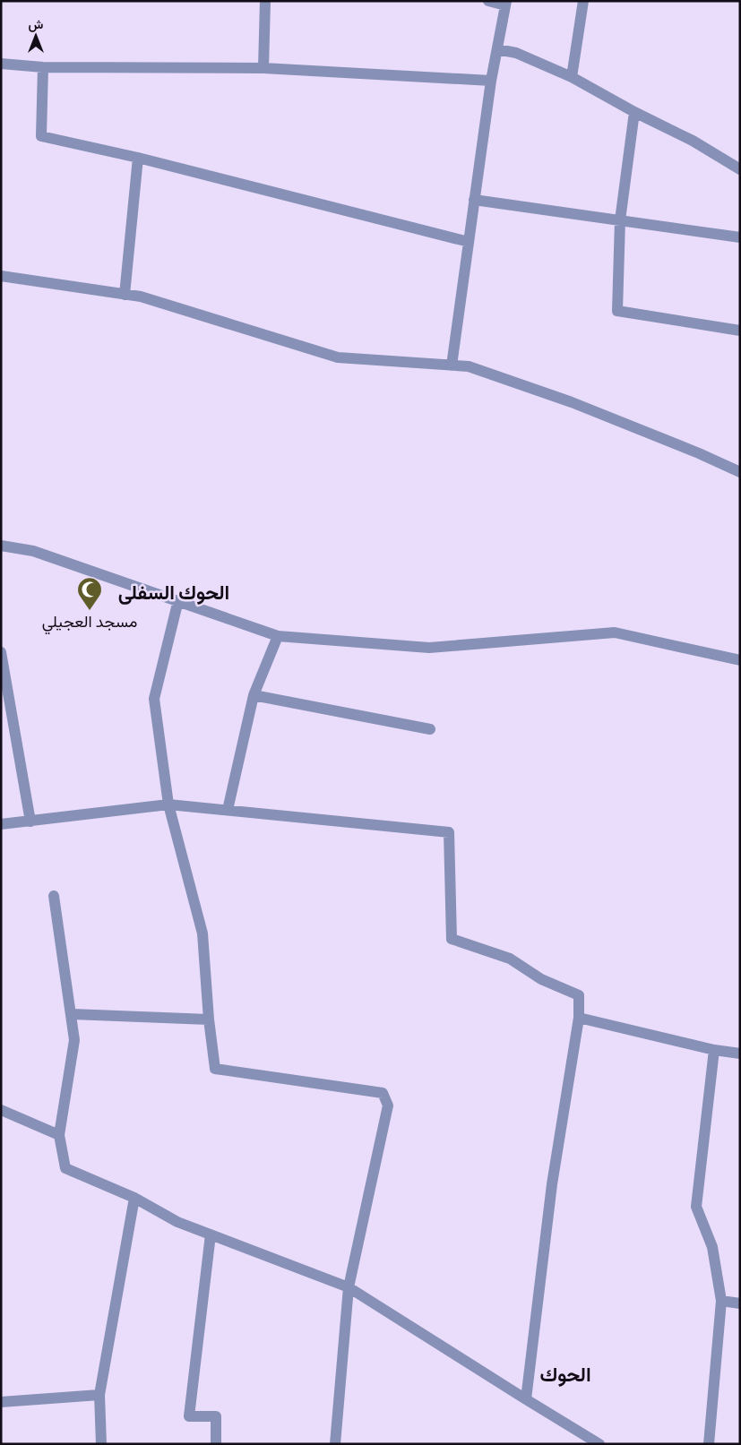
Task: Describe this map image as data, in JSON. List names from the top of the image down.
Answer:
{
  "districts": ["الحوك السفلى", "الحوك"],
  "places": {
    "mosque": ["مسجد العجيلي"]
  },
  "north": "top"
}
